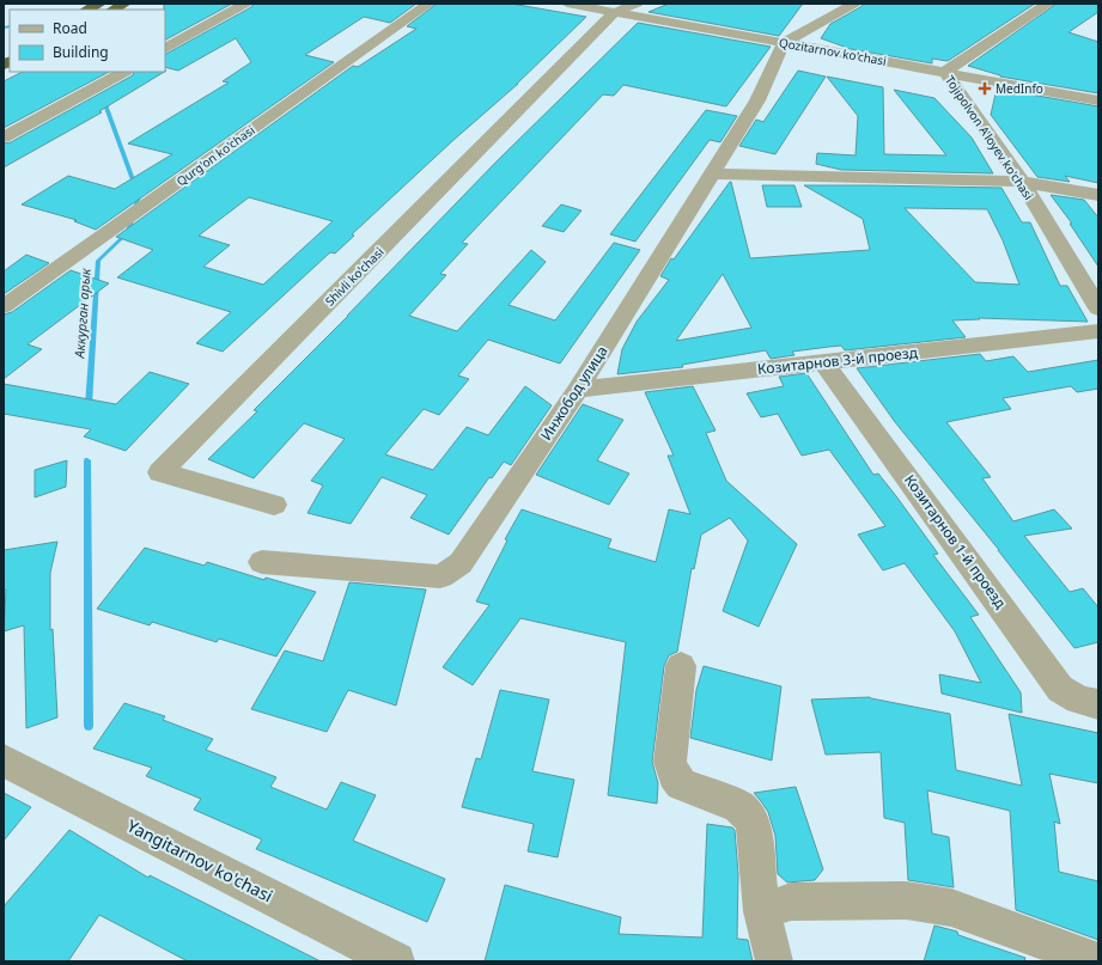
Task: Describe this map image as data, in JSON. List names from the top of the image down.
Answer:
{
  "streets": {
    "street": [
      "Qozitarnov ko'chasi",
      "Tojipolvon A'loyev ko'chasi",
      "Qurg'on ko'chasi",
      "Shivli ko'chasi",
      "Козитарнов 3-й проезд",
      "Инжобод улица",
      "Козитарнов 1-й проезд",
      "Yangitarnov ko'chasi"
    ]
  },
  "crossings": [
    ["Qozitarnov ko'chasi", "Tojipolvon A'loyev ko'chasi"],
    ["Qozitarnov ko'chasi", "Shivli ko'chasi"],
    ["Qozitarnov ko'chasi", "Инжобод улица"],
    ["Козитарнов 3-й проезд", "Инжобод улица"],
    ["Козитарнов 3-й проезд", "Козитарнов 1-й проезд"]
  ],
  "water": ["Аккурган арык"],
  "places": {
    "health": ["MedInfo"]
  },
  "legend": ["Road", "Building"]
}
